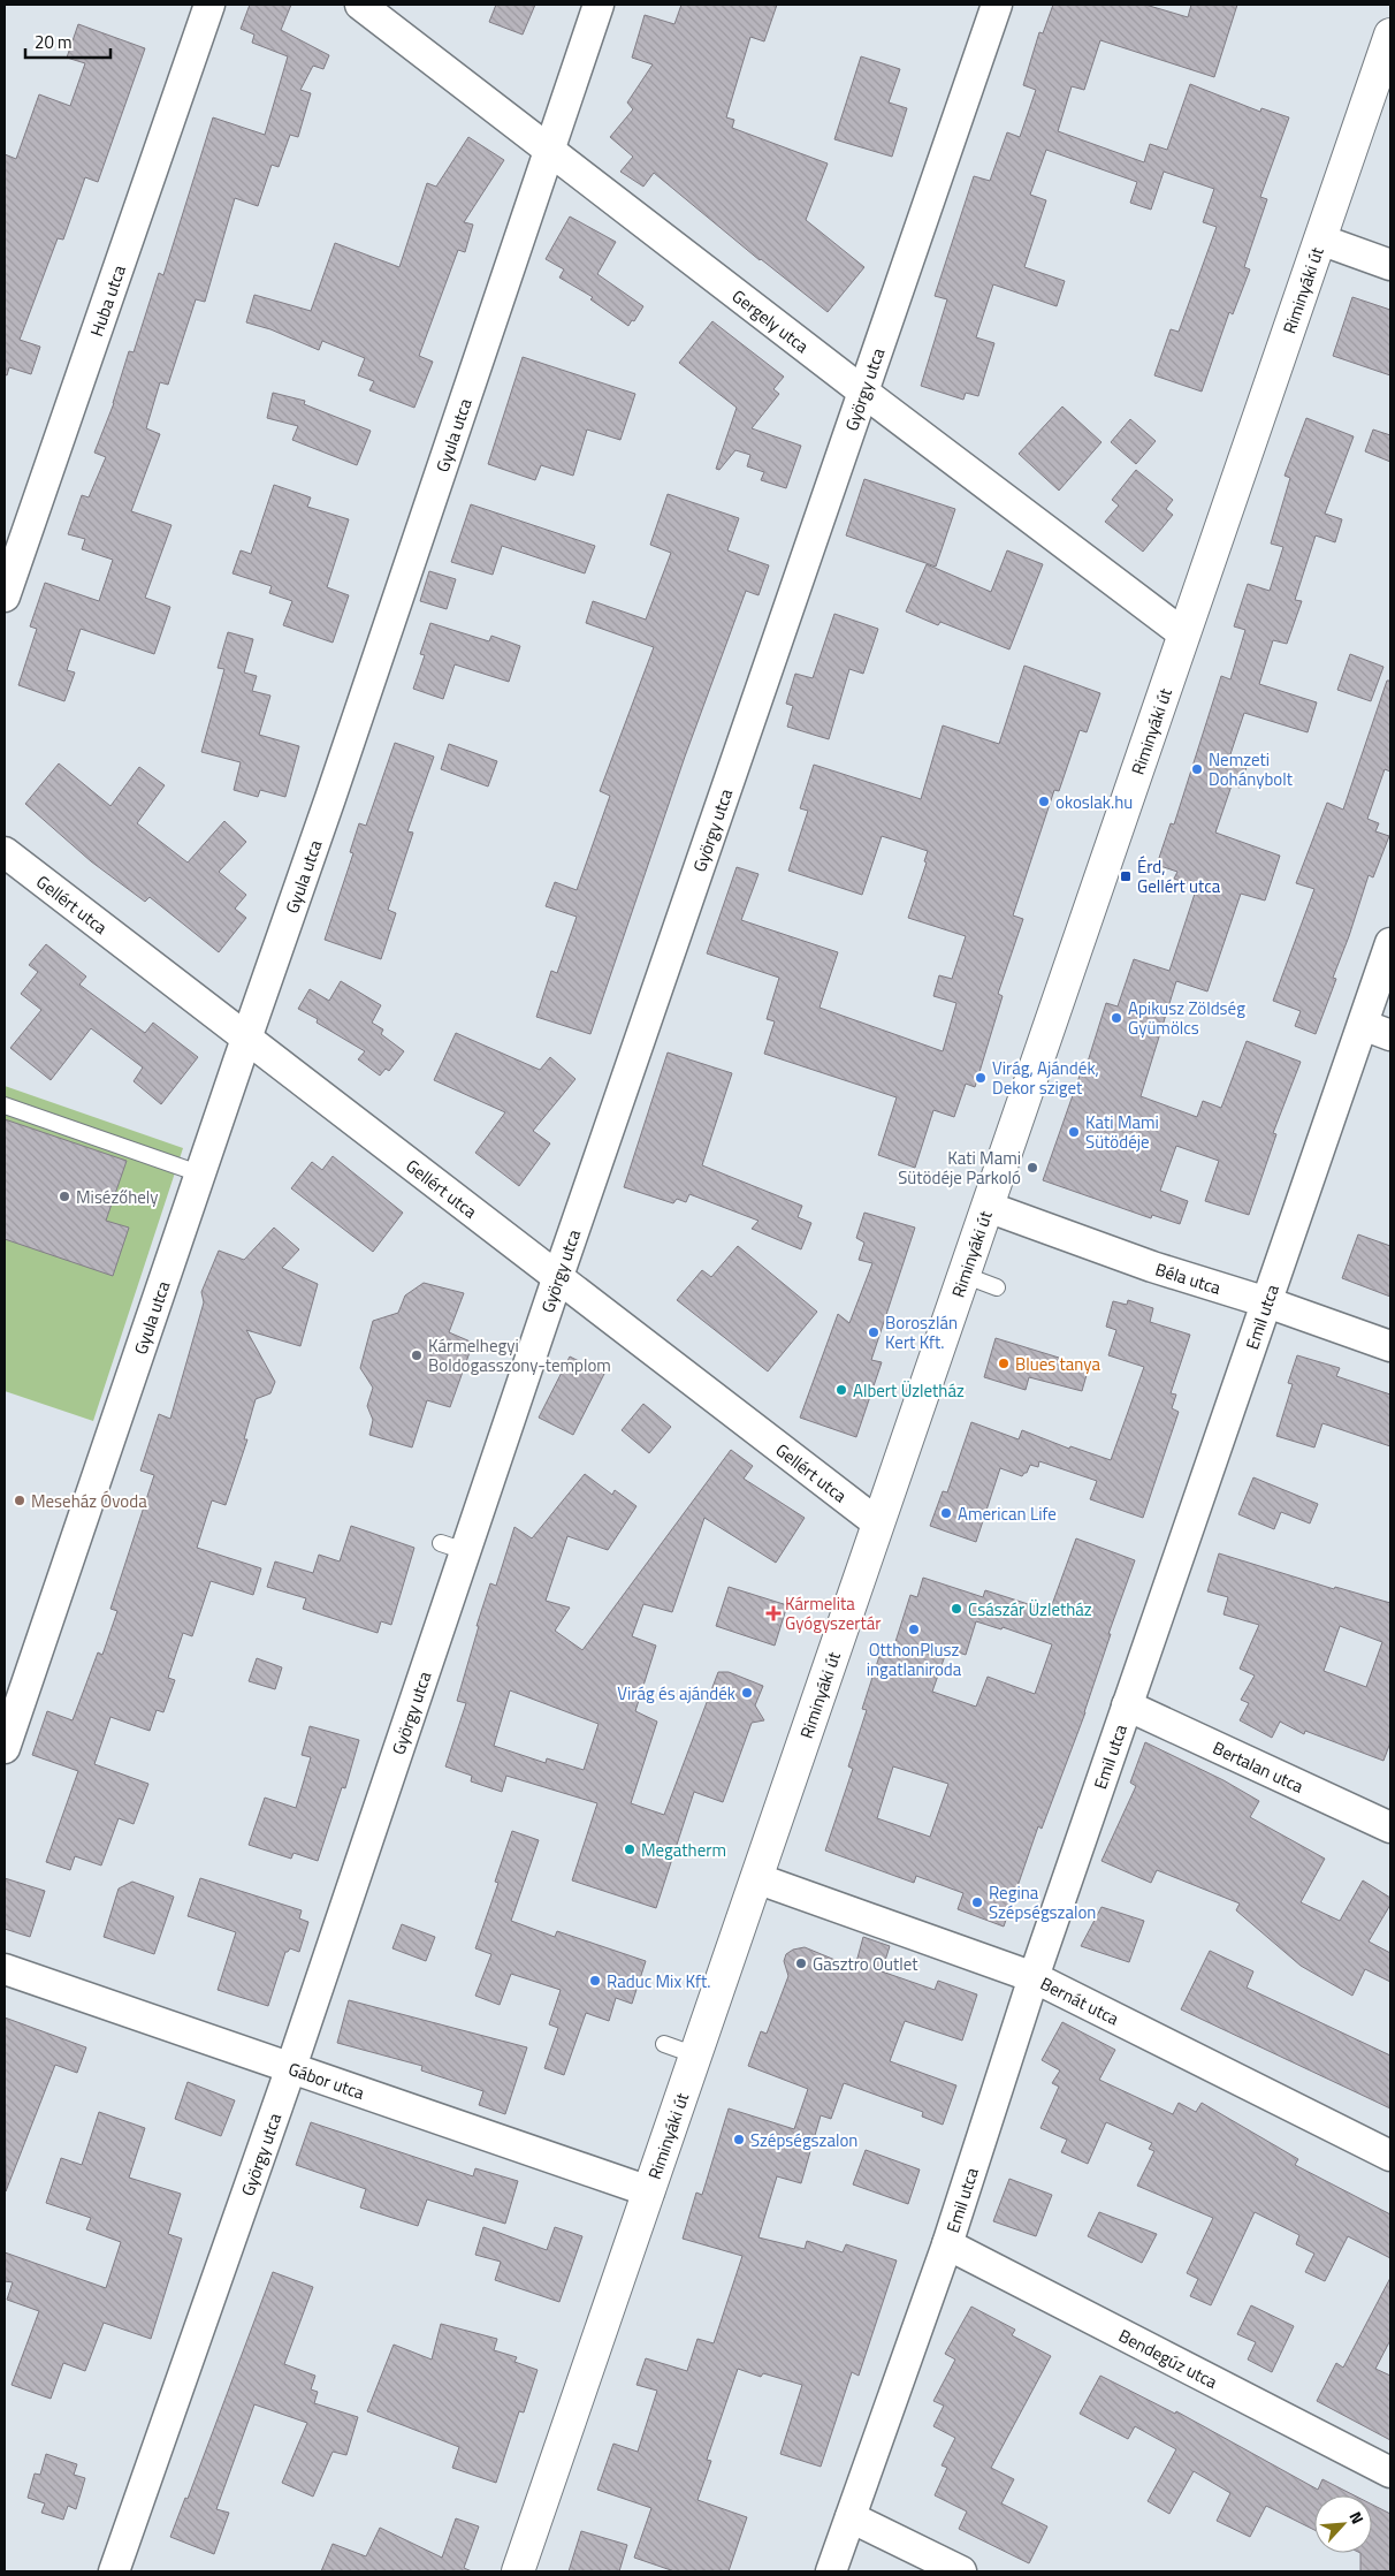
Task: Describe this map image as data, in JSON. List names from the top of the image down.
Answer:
{
  "streets": {
    "main road": ["Riminyáki út"],
    "street": [
      "Huba utca",
      "Gergely utca",
      "György utca",
      "Gyula utca",
      "Gellért utca",
      "Béla utca",
      "Emil utca",
      "Bertalan utca",
      "Bernát utca",
      "Gábor utca",
      "Bendegúz utca"
    ]
  },
  "crossings": [
    ["Riminyáki út", "Gergely utca"],
    ["Riminyáki út", "Gellért utca"],
    ["Riminyáki út", "Béla utca"],
    ["Riminyáki út", "Bernát utca"],
    ["Riminyáki út", "Gábor utca"],
    ["Gergely utca", "György utca"],
    ["Gergely utca", "Gyula utca"],
    ["György utca", "Gellért utca"],
    ["György utca", "Gábor utca"],
    ["Gyula utca", "Gellért utca"],
    ["Béla utca", "Emil utca"],
    ["Emil utca", "Bertalan utca"],
    ["Emil utca", "Bernát utca"],
    ["Emil utca", "Bendegúz utca"]
  ],
  "places": {
    "other": [
      "Nemzeti Dohánybolt",
      "okoslak.hu",
      "Apikusz Zöldség Gyümölcs",
      "Virág, Ajándék, Dekor sziget",
      "Kati Mami Sütödéje",
      "Kati Mami Sütödéje Parkoló",
      "Misézőhely",
      "Boroszlán Kert Kft.",
      "Kármelhegyi Boldogasszony-templom",
      "Blues tanya",
      "Albert Üzletház",
      "Meseház Óvoda",
      "American Life",
      "Császár Üzletház",
      "OtthonPlusz ingatlaniroda",
      "Virág és ajándék",
      "Megatherm",
      "Regina Szépségszalon",
      "Gasztro Outlet",
      "Raduc Mix Kft.",
      "Szépségszalon"
    ],
    "transit": ["Érd, Gellért utca"],
    "health": ["Kármelita Gyógyszertár"]
  },
  "scale_bar": "20 m",
  "north": "top right"
}
